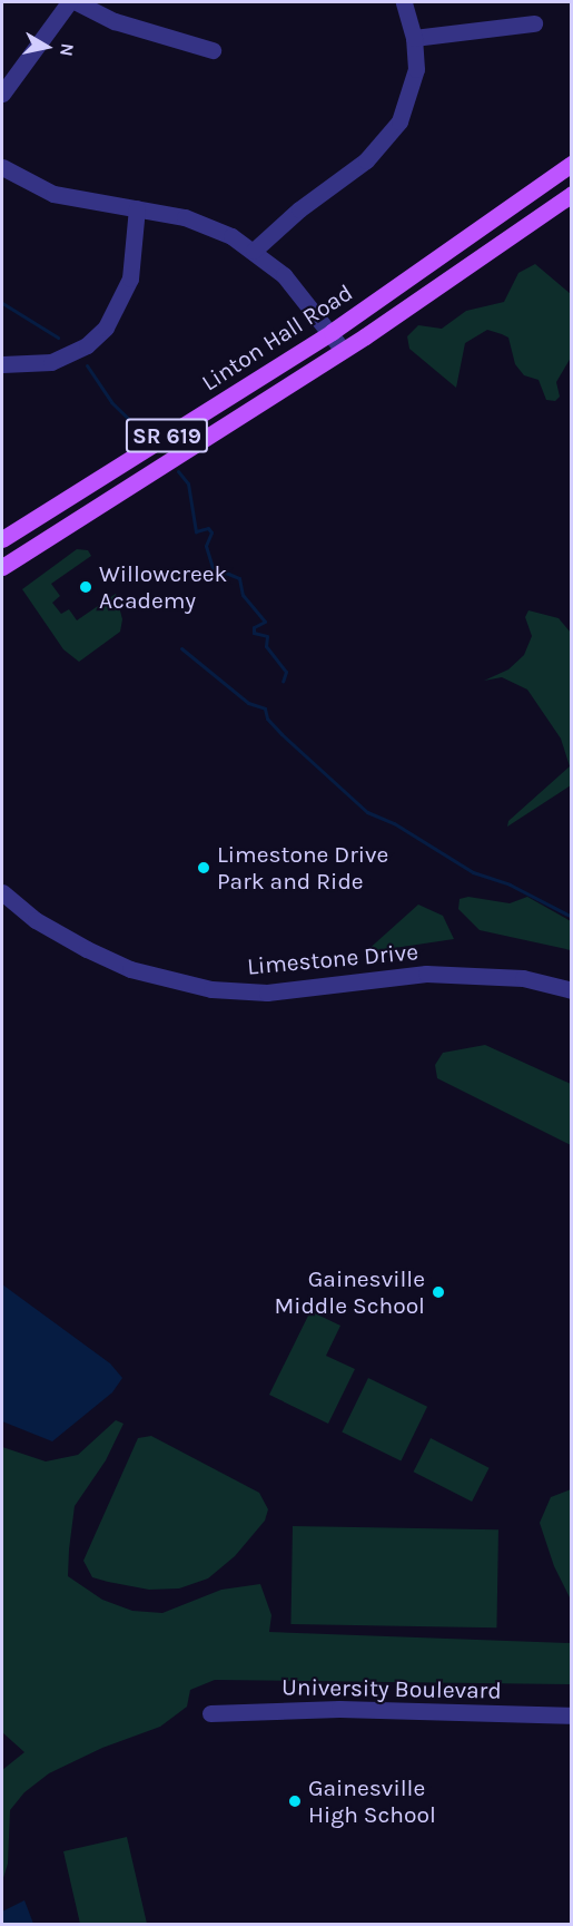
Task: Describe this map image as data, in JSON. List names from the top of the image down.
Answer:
{
  "streets": {
    "main road": ["Linton Hall Road", "SR 619"],
    "street": ["Limestone Drive", "University Boulevard"]
  },
  "places": [
    "Willowcreek Academy",
    "Limestone Drive Park and Ride",
    "Gainesville Middle School",
    "Gainesville High School"
  ],
  "north": "right"
}
